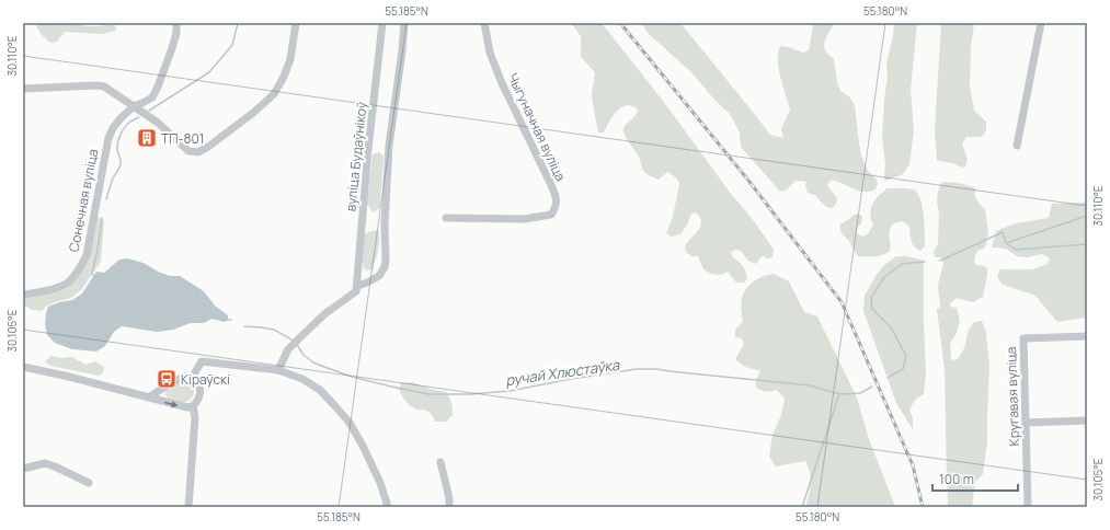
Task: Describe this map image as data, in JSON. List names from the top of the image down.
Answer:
{
  "streets": {
    "street": [
      "Чыгуначная вуліца",
      "вуліца Будаўнікоў",
      "Сонечная вуліца",
      "Кругавая вуліца"
    ]
  },
  "water": ["ручай Хлюстаўка"],
  "places": {
    "building": ["ТП-801"],
    "bus stop": ["Кіраўскі"]
  },
  "scale_bar": "100 m",
  "coordinates": [
    "55.185°N",
    "55.180°N",
    "30.110°E",
    "30.105°E"
  ]
}
